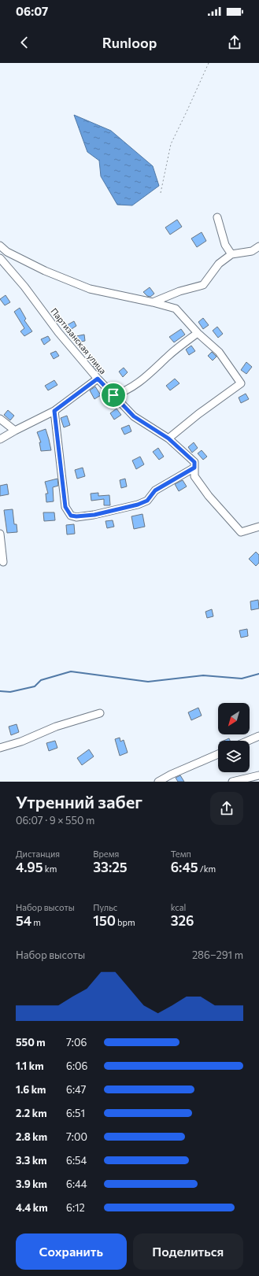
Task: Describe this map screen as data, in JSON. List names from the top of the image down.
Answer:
{
  "streets": {
    "street": ["Партизанская улица"]
  },
  "north": "bottom left",
  "page": {
    "status": "06:07",
    "header": "Runloop",
    "heading": ["Утренний забег", "06:07 · 9 × 550 m"],
    "stats": [
      ["Дистанция", "4.95 km"],
      ["Время", "33:25"],
      ["Темп", "6:45 /km"],
      ["Набор высоты", "54 m"],
      ["Пульс", "150 bpm"],
      ["kcal", "326"]
    ],
    "chart": ["Набор высоты", "286–291 m"],
    "list": [
      {
        "name": "550 m",
        "note": "7:06"
      },
      {
        "name": "1.1 km",
        "note": "6:06"
      },
      {
        "name": "1.6 km",
        "note": "6:47"
      },
      {
        "name": "2.2 km",
        "note": "6:51"
      },
      {
        "name": "2.8 km",
        "note": "7:00"
      },
      {
        "name": "3.3 km",
        "note": "6:54"
      },
      {
        "name": "3.9 km",
        "note": "6:44"
      },
      {
        "name": "4.4 km",
        "note": "6:12"
      }
    ],
    "buttons": ["Сохранить", "Поделиться"]
  }
}
